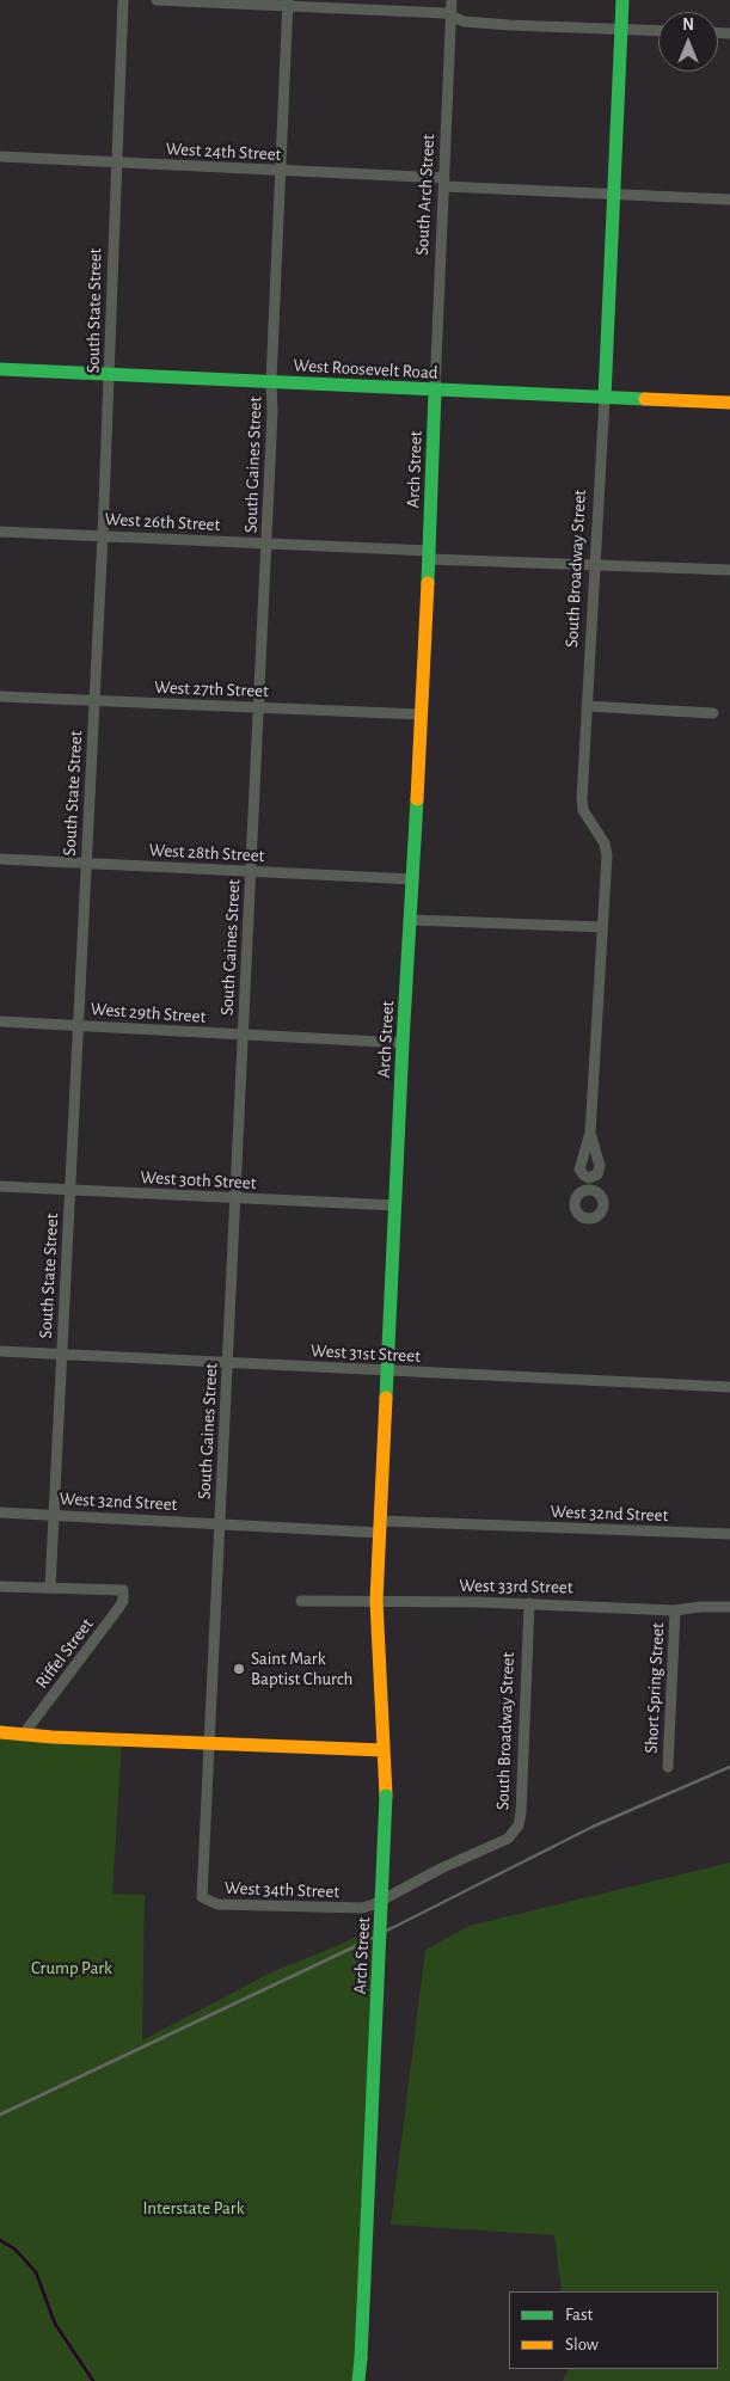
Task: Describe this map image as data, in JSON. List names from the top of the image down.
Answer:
{
  "streets": {
    "main road": ["West Roosevelt Road", "Arch Street", "South Broadway Street"],
    "street": [
      "West 24th Street",
      "South Arch Street",
      "South State Street",
      "South Gaines Street",
      "West 26th Street",
      "West 27th Street",
      "West 28th Street",
      "West 29th Street",
      "West 30th Street",
      "West 31st Street",
      "West 32nd Street",
      "West 33rd Street",
      "Riffel Street",
      "Short Spring Street",
      "West 34th Street"
    ]
  },
  "crossings": [
    ["West 24th Street", "South Arch Street"],
    ["West 24th Street", "South State Street"],
    ["West 24th Street", "South Gaines Street"],
    ["West 24th Street", "South Broadway Street"],
    ["South Arch Street", "West Roosevelt Road"],
    ["South Arch Street", "Arch Street"],
    ["South State Street", "West Roosevelt Road"],
    ["South State Street", "West 26th Street"],
    ["South State Street", "West 27th Street"],
    ["South State Street", "West 28th Street"],
    ["South State Street", "West 29th Street"],
    ["South State Street", "West 30th Street"],
    ["South State Street", "West 31st Street"],
    ["South State Street", "West 32nd Street"],
    ["South State Street", "Riffel Street"],
    ["West Roosevelt Road", "South Gaines Street"],
    ["West Roosevelt Road", "Arch Street"],
    ["West Roosevelt Road", "South Broadway Street"],
    ["South Gaines Street", "West 26th Street"],
    ["South Gaines Street", "West 27th Street"],
    ["South Gaines Street", "West 28th Street"],
    ["South Gaines Street", "West 29th Street"],
    ["South Gaines Street", "West 30th Street"],
    ["South Gaines Street", "West 31st Street"],
    ["South Gaines Street", "West 32nd Street"],
    ["South Gaines Street", "West 34th Street"],
    ["Arch Street", "West 26th Street"],
    ["Arch Street", "West 27th Street"],
    ["Arch Street", "West 28th Street"],
    ["Arch Street", "West 29th Street"],
    ["Arch Street", "West 30th Street"],
    ["Arch Street", "West 31st Street"],
    ["Arch Street", "West 32nd Street"],
    ["Arch Street", "West 33rd Street"],
    ["West 26th Street", "South Broadway Street"],
    ["South Broadway Street", "West 33rd Street"],
    ["South Broadway Street", "West 34th Street"],
    ["West 33rd Street", "Short Spring Street"]
  ],
  "parks": ["Crump Park", "Interstate Park"],
  "places": ["Saint Mark Baptist Church"],
  "legend": ["Fast", "Slow"],
  "north": "top"
}
